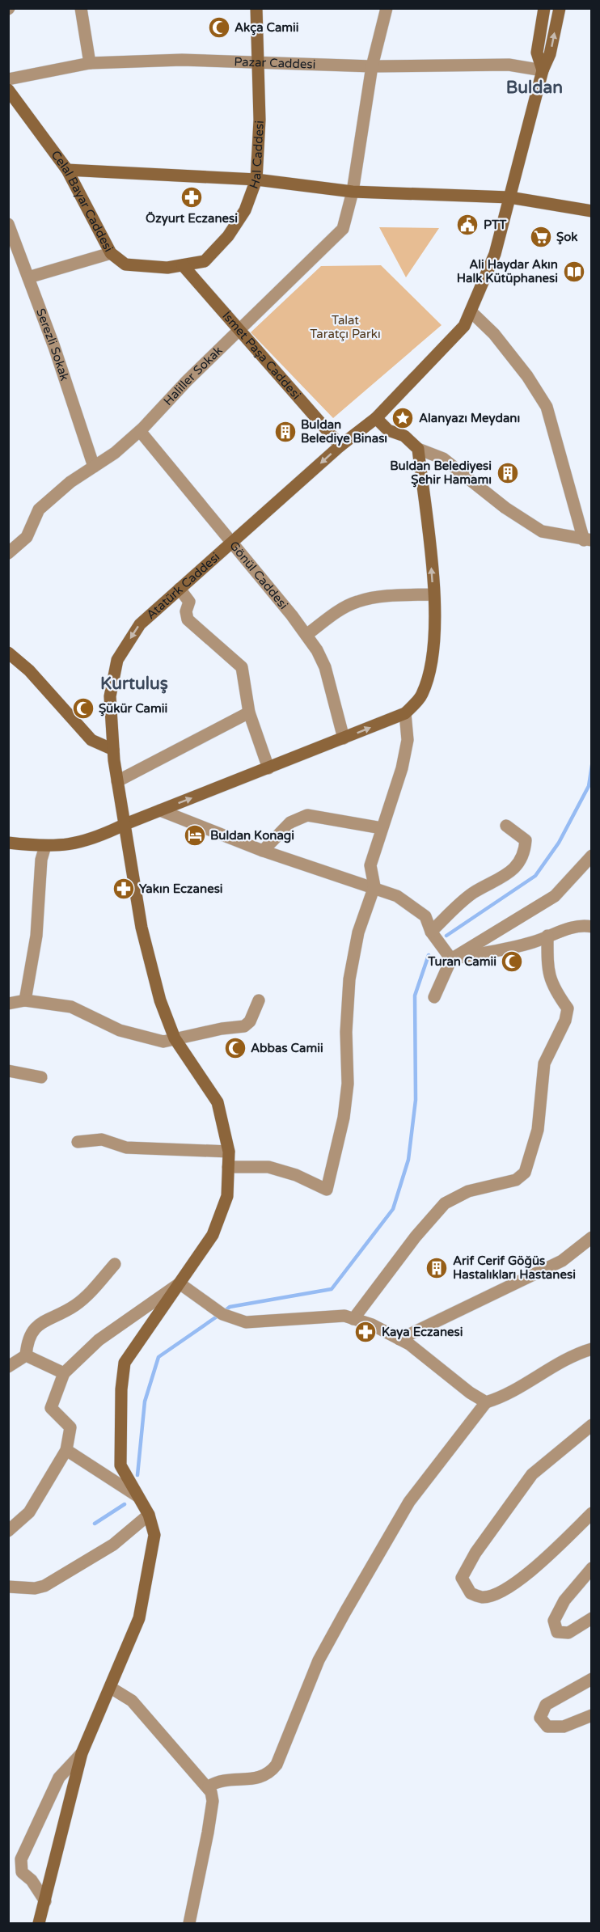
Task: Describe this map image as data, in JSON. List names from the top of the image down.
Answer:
{
  "streets": {
    "street": [
      "Pazar Caddesi",
      "Hal Caddesi",
      "Celal Bayar Caddesi",
      "Serezli Sokak",
      "İsmet Paşa Caddesi",
      "Haliller Sokak",
      "Gönül Caddesi",
      "Atatürk Caddesi"
    ]
  },
  "crossings": [
    ["Pazar Caddesi", "Hal Caddesi"],
    ["Pazar Caddesi", "Haliller Sokak"],
    ["Pazar Caddesi", "Atatürk Caddesi"],
    ["Hal Caddesi", "Celal Bayar Caddesi"],
    ["Hal Caddesi", "İsmet Paşa Caddesi"],
    ["Celal Bayar Caddesi", "İsmet Paşa Caddesi"],
    ["Serezli Sokak", "Haliller Sokak"],
    ["İsmet Paşa Caddesi", "Haliller Sokak"],
    ["İsmet Paşa Caddesi", "Atatürk Caddesi"],
    ["Haliller Sokak", "Gönül Caddesi"],
    ["Gönül Caddesi", "Atatürk Caddesi"]
  ],
  "districts": ["Buldan", "Kurtuluş"],
  "parks": ["Talat Taratçı Parkı"],
  "places": {
    "mosque": [
      "Akça Camii",
      "Şükür Camii",
      "Turan Camii",
      "Abbas Camii"
    ],
    "pharmacy": ["Özyurt Eczanesi", "Yakın Eczanesi", "Kaya Eczanesi"],
    "public building": ["PTT"],
    "supermarket": ["Şok"],
    "library": ["Ali Haydar Akın Halk Kütüphanesi"],
    "place": ["Alanyazı Meydanı"],
    "building": ["Buldan Belediye Binası", "Buldan Belediyesi Şehir Hamamı", "Arif Cerif Göğüs Hastalıkları Hastanesi"],
    "hotel": ["Buldan Konagi"]
  }
}
